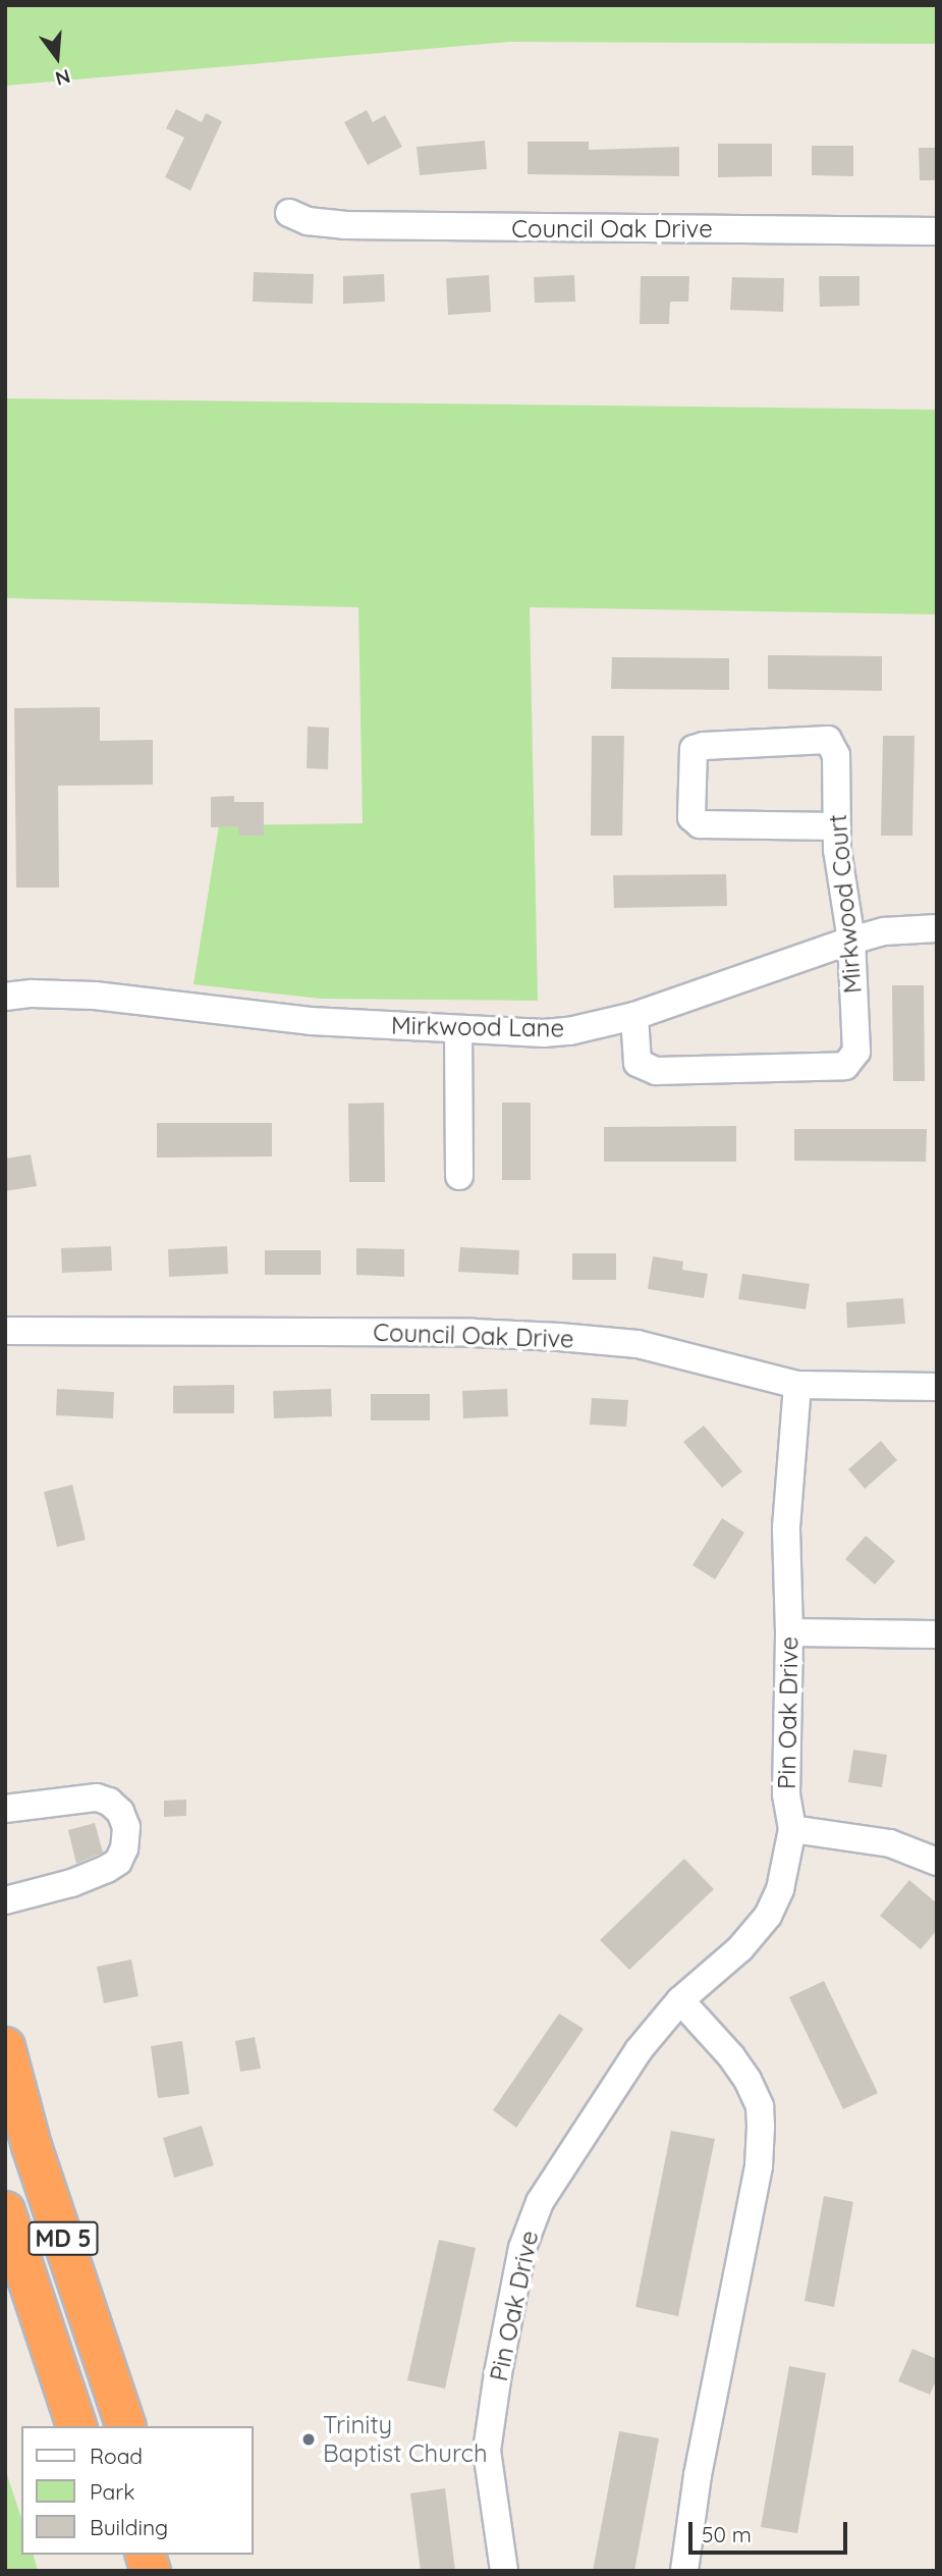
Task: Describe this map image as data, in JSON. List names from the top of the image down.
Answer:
{
  "streets": {
    "highway": ["MD 5"],
    "street": [
      "Council Oak Drive",
      "Mirkwood Court",
      "Mirkwood Lane",
      "Pin Oak Drive"
    ]
  },
  "crossings": [
    ["Council Oak Drive", "Pin Oak Drive"],
    ["Mirkwood Court", "Mirkwood Lane"]
  ],
  "places": ["Trinity Baptist Church"],
  "legend": ["Road", "Park", "Building"],
  "scale_bar": "50 m",
  "north": "bottom"
}
